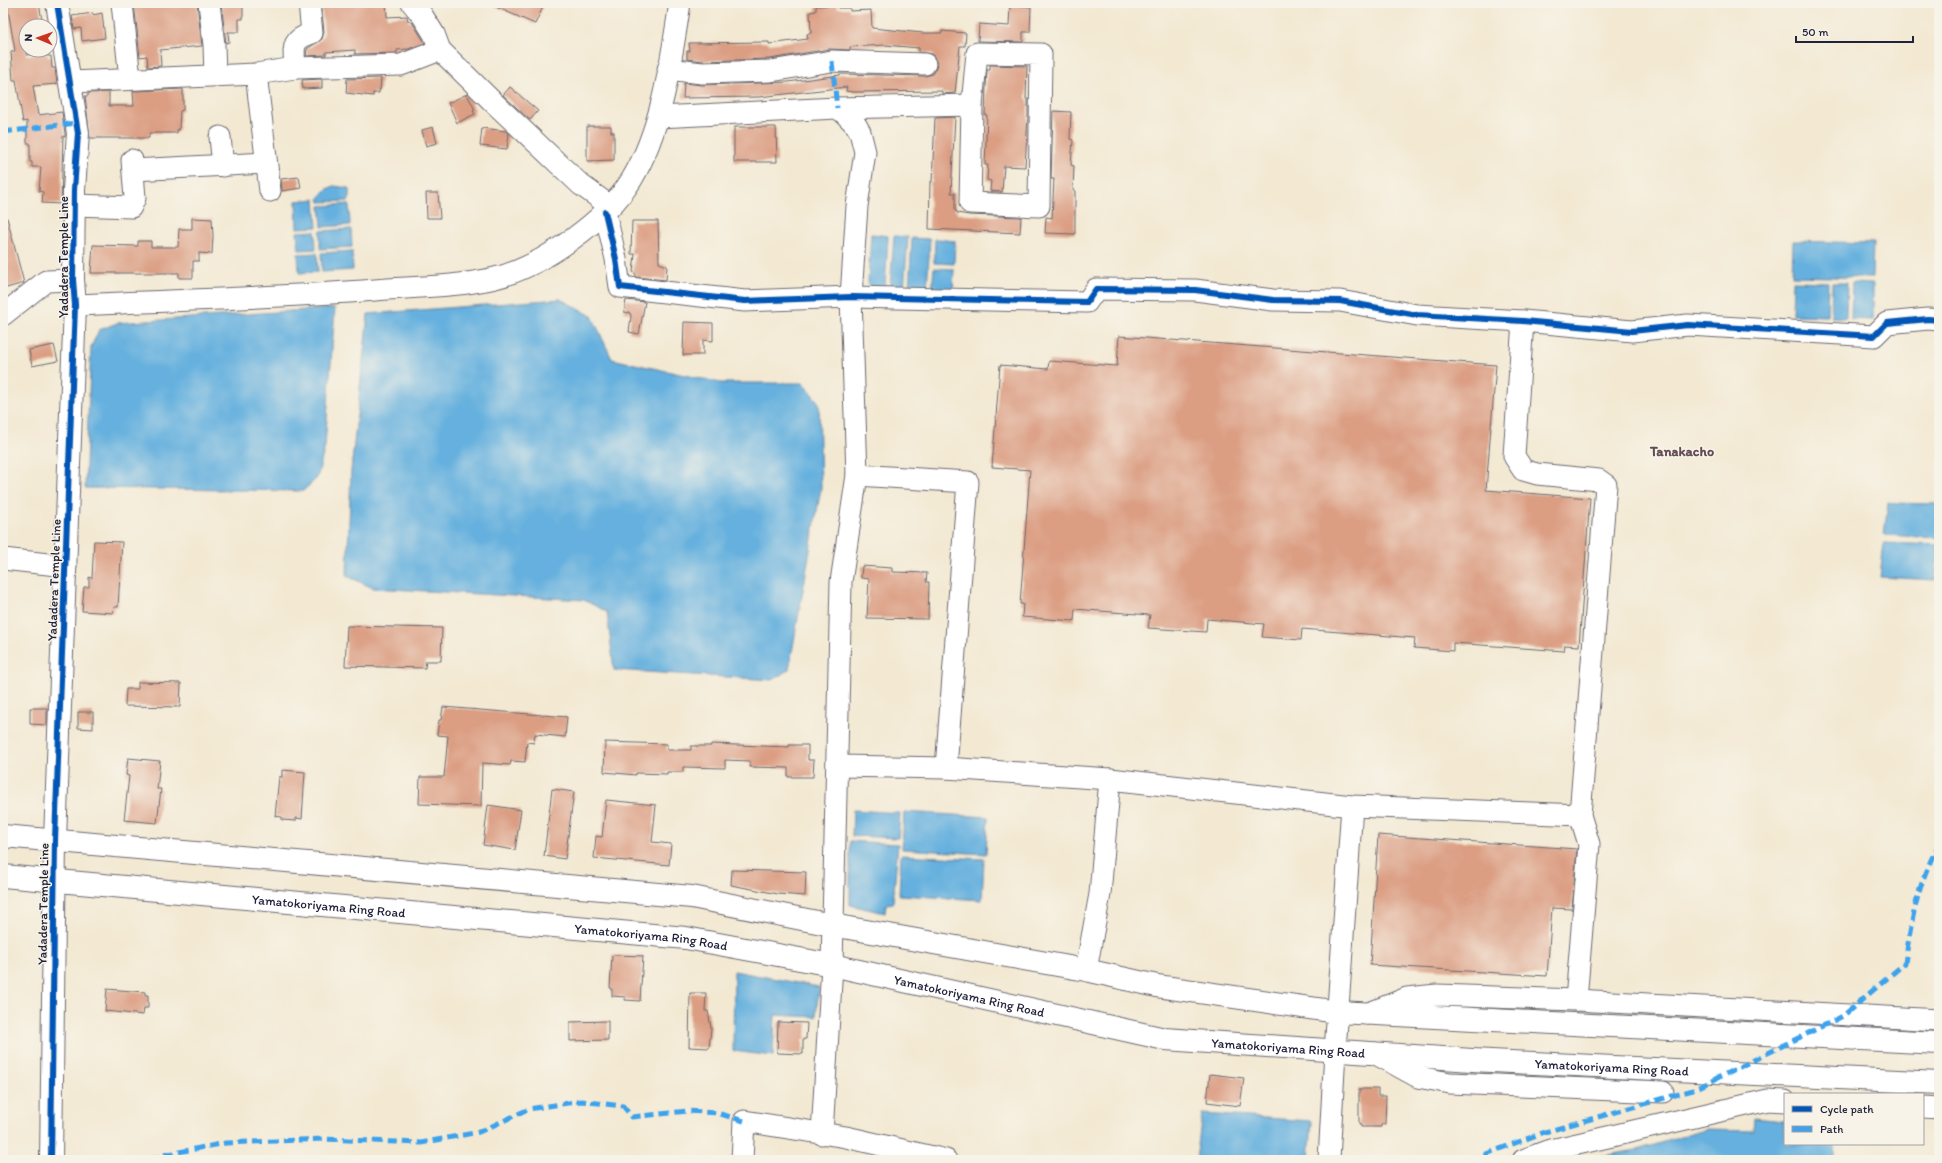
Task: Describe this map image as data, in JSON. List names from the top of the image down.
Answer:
{
  "streets": {
    "main road": ["Yadadera Temple Line", "Yamatokoriyama Ring Road"]
  },
  "crossings": [
    ["Yadadera Temple Line", "Yamatokoriyama Ring Road"]
  ],
  "districts": ["Tanakacho"],
  "legend": ["Cycle path", "Path"],
  "scale_bar": "50 m",
  "north": "left"
}
